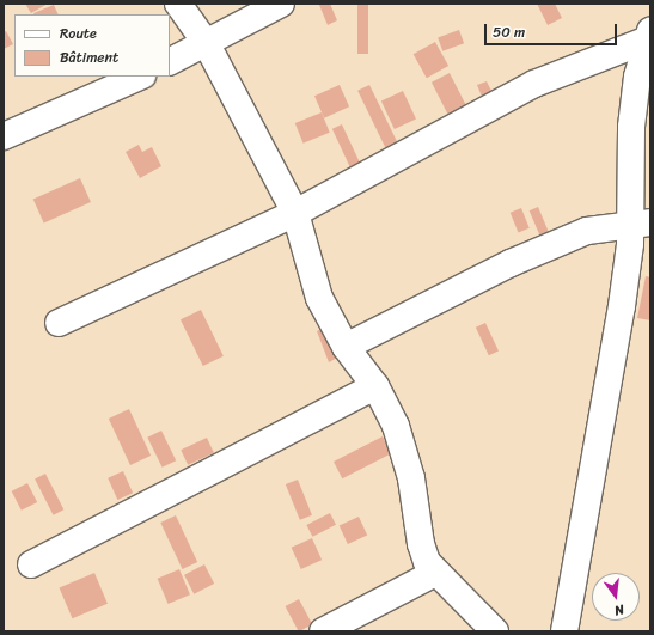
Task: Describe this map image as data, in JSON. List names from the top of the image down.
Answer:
{
  "legend": ["Route", "Bâtiment"],
  "scale_bar": "50 m",
  "north": "bottom"
}
